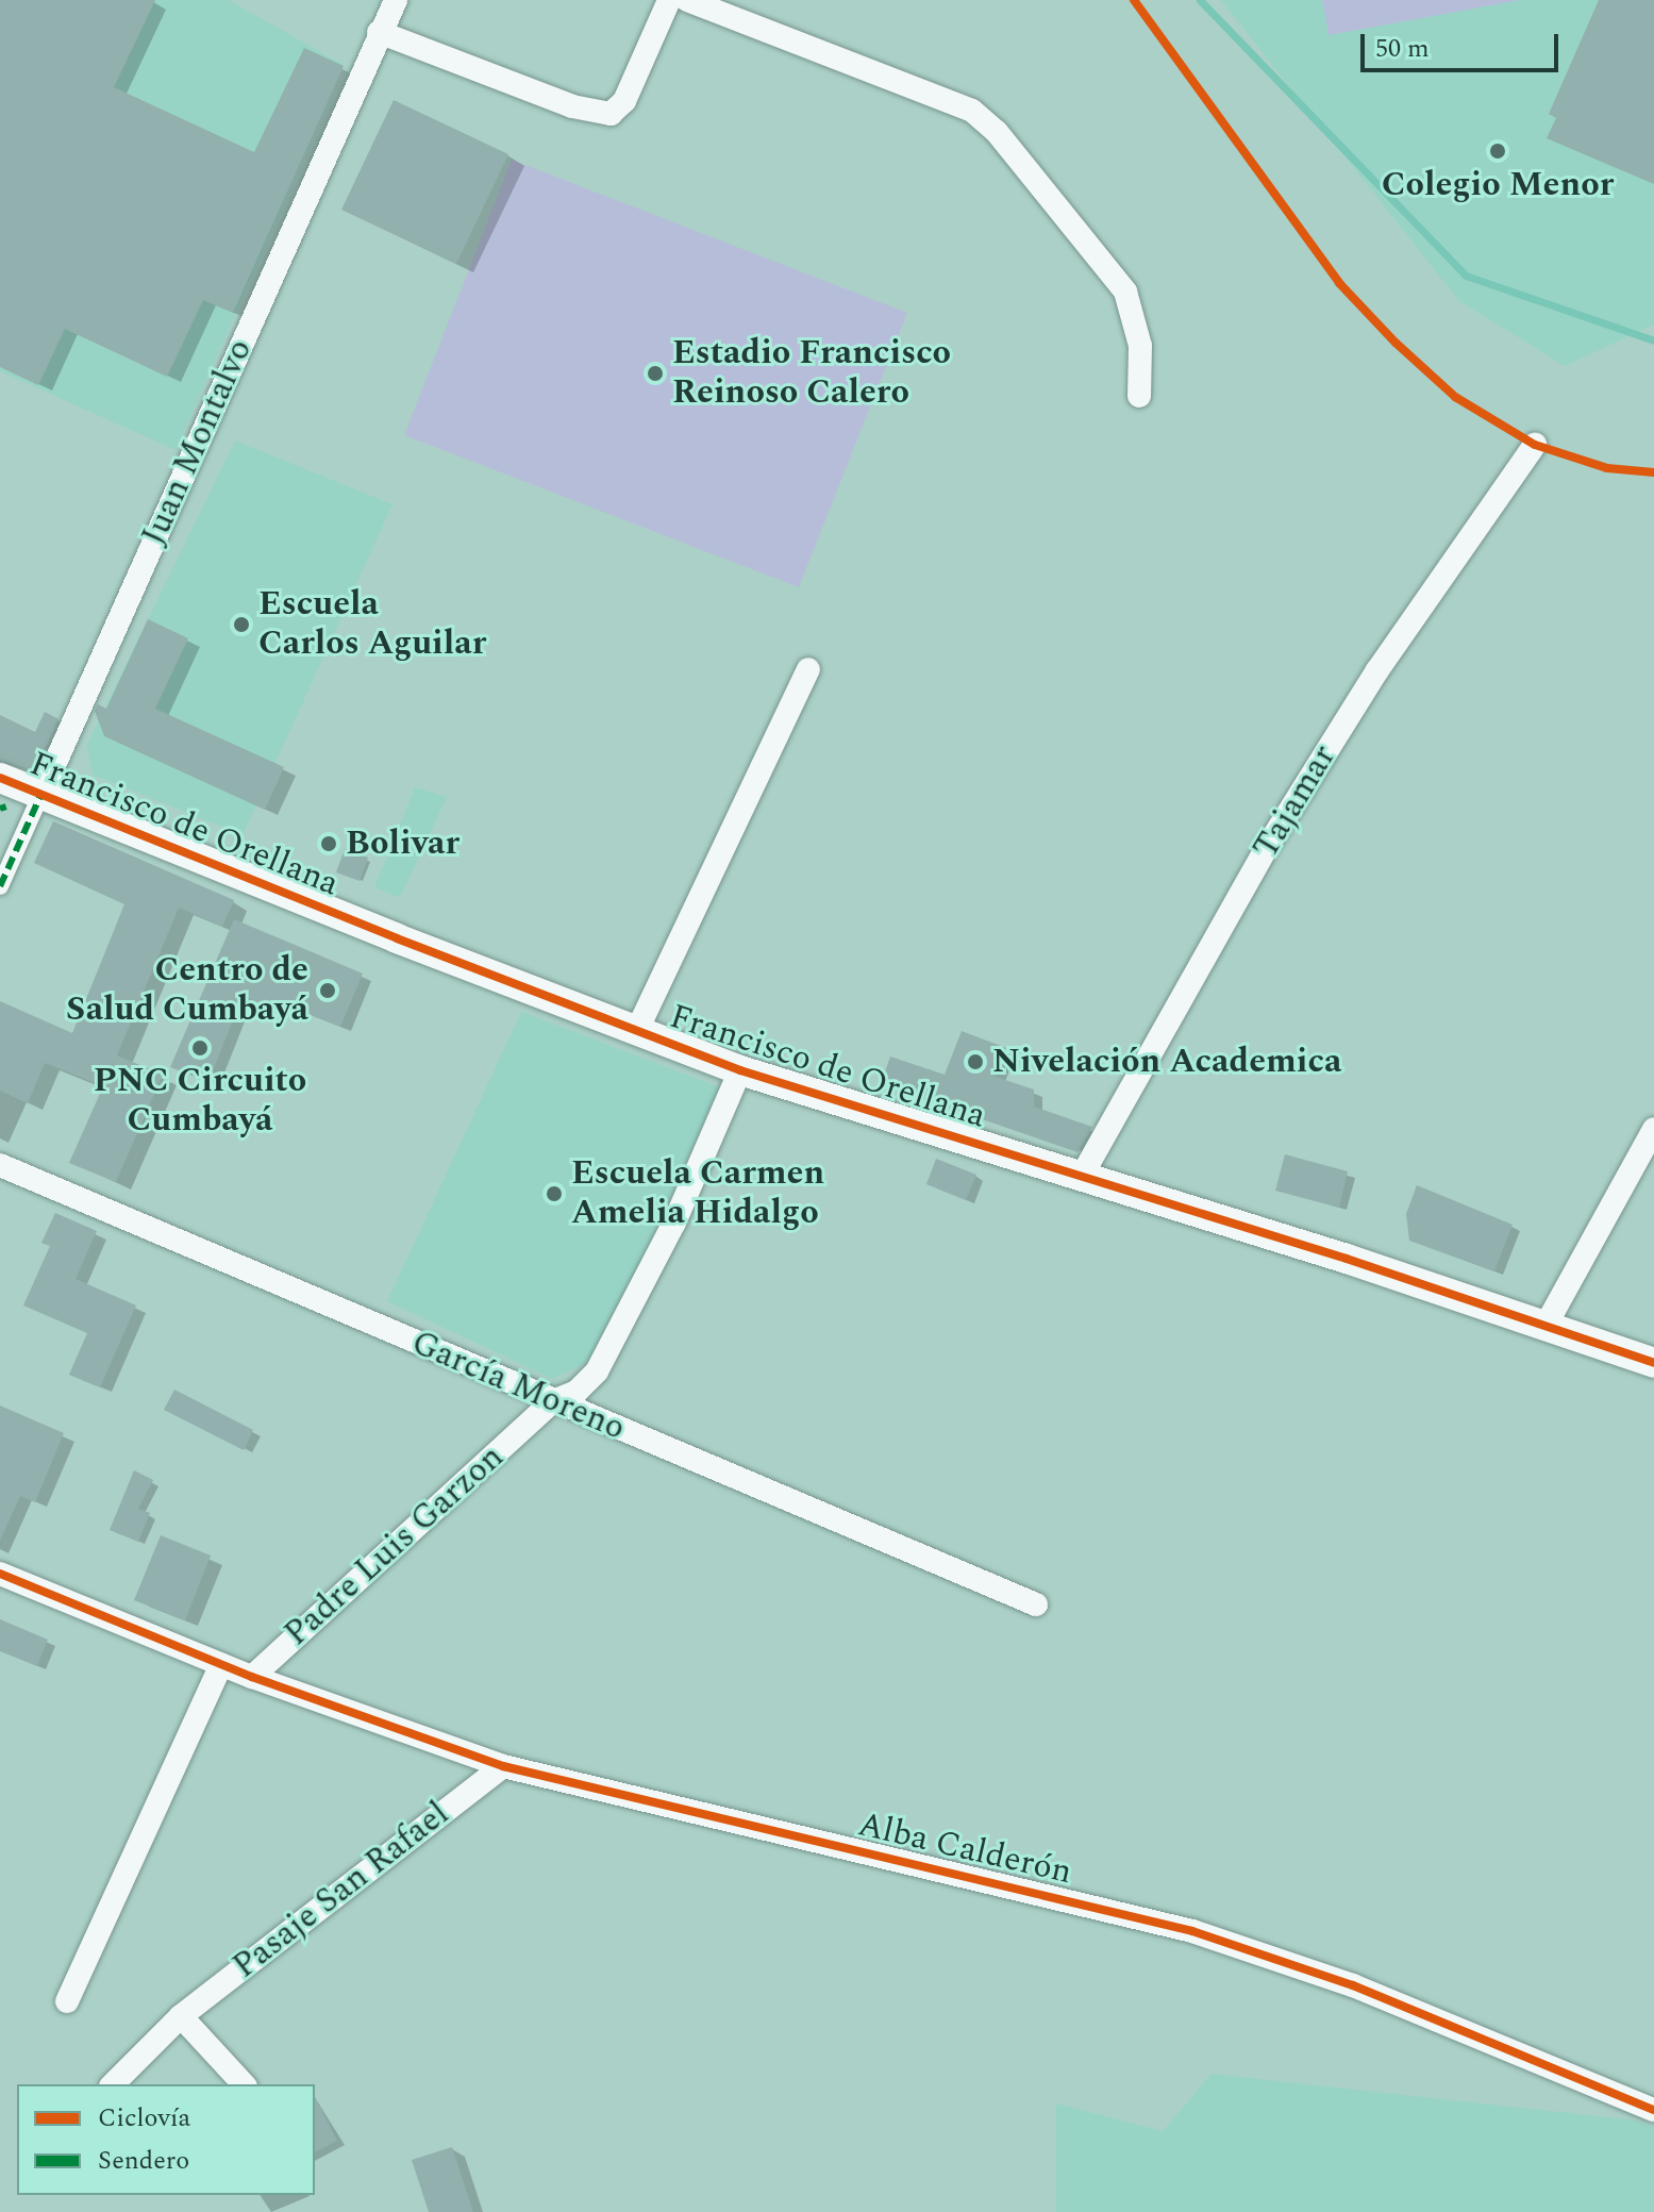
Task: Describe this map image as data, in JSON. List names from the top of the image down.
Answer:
{
  "streets": {
    "street": [
      "Juan Montalvo",
      "Tajamar",
      "Francisco de Orellana",
      "García Moreno",
      "Padre Luis Garzon",
      "Alba Calderón",
      "Pasaje San Rafael"
    ]
  },
  "crossings": [
    ["Juan Montalvo", "Francisco de Orellana"],
    ["Tajamar", "Francisco de Orellana"],
    ["Francisco de Orellana", "Padre Luis Garzon"],
    ["García Moreno", "Padre Luis Garzon"],
    ["Padre Luis Garzon", "Alba Calderón"],
    ["Alba Calderón", "Pasaje San Rafael"]
  ],
  "places": [
    "Colegio Menor",
    "Estadio Francisco Reinoso Calero",
    "Escuela Carlos Aguilar",
    "Bolivar",
    "Centro de Salud Cumbayá",
    "PNC Circuito Cumbayá",
    "Nivelación Academica",
    "Escuela Carmen Amelia Hidalgo"
  ],
  "legend": ["Ciclovía", "Sendero"],
  "scale_bar": "50 m"
}
